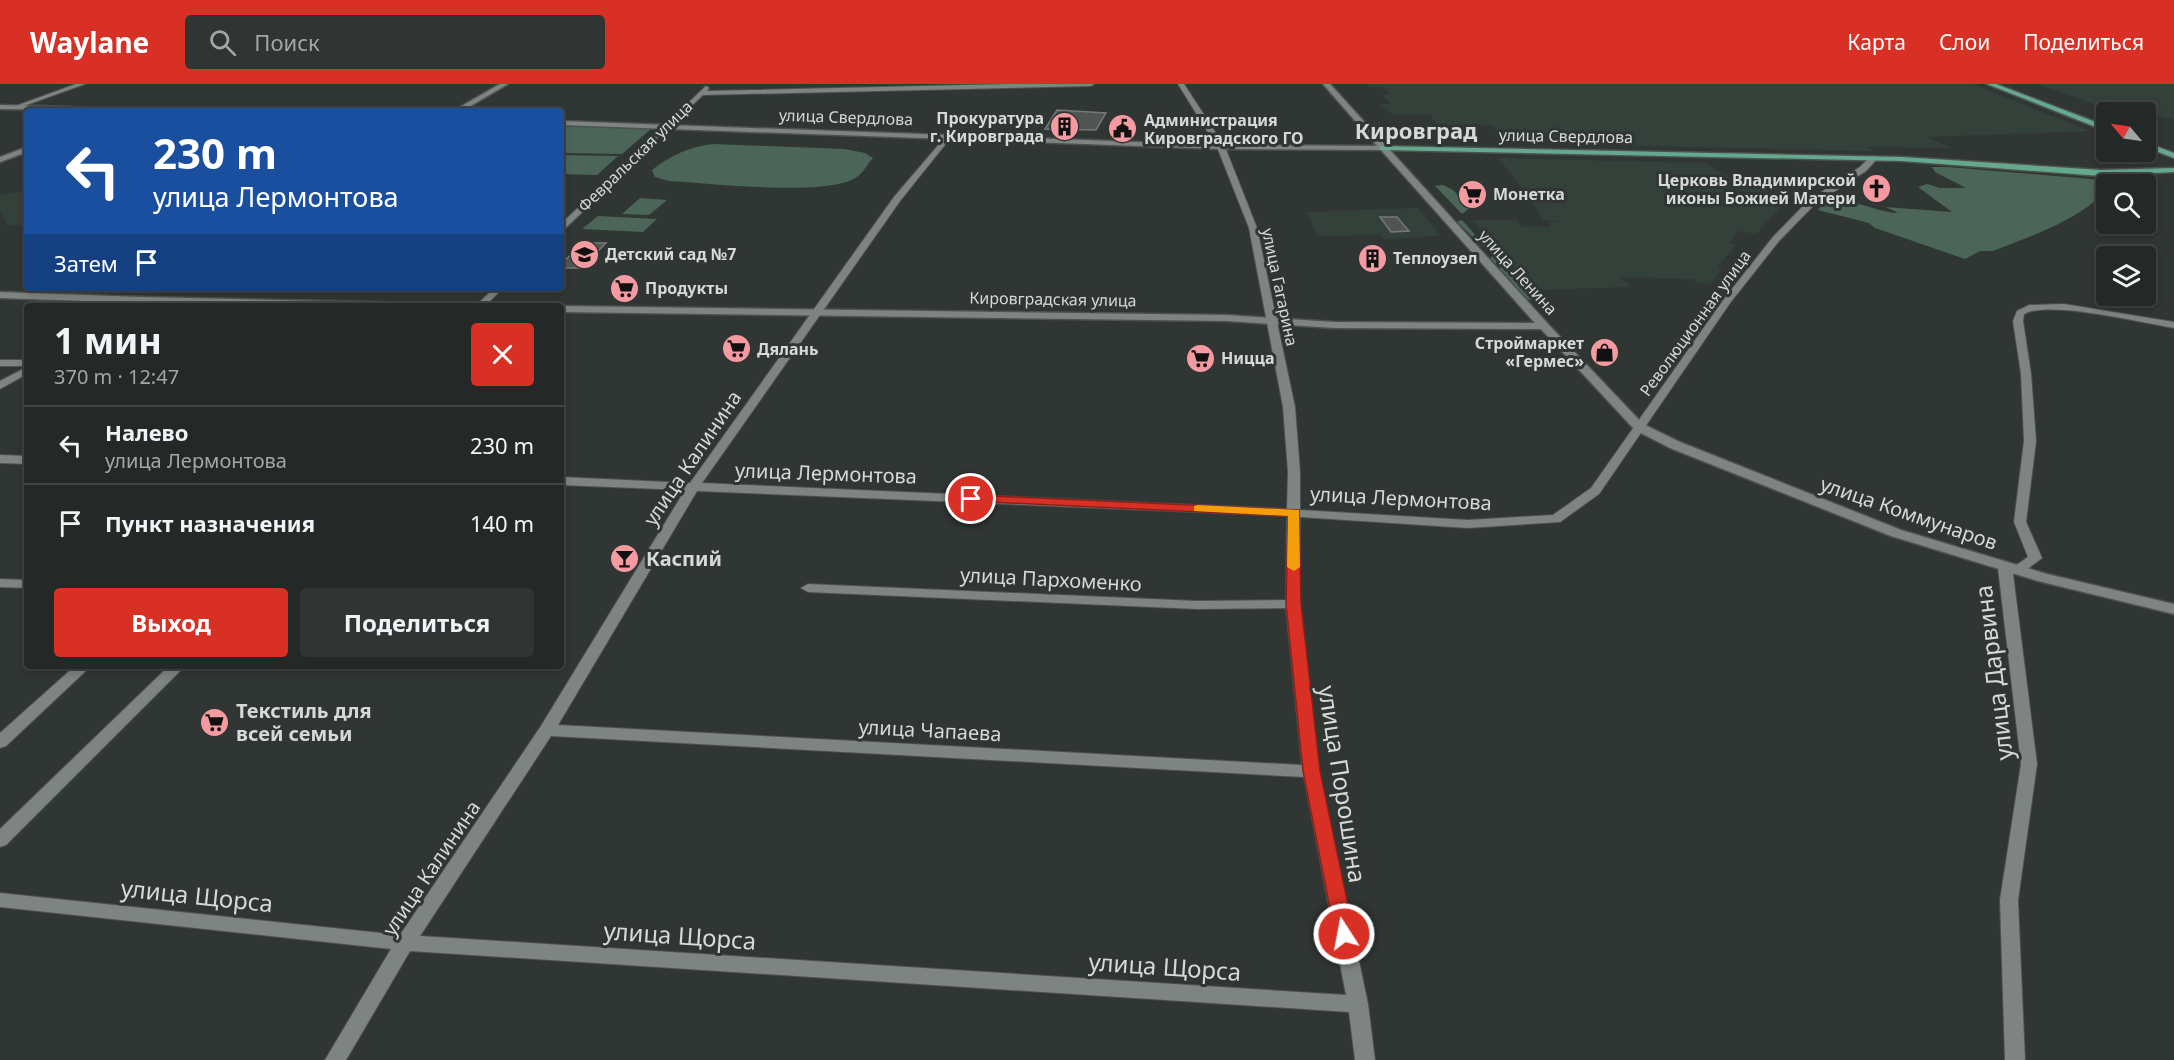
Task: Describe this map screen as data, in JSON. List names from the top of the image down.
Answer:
{
  "streets": {
    "main road": [
      "улица Свердлова",
      "улица Ленина",
      "Кировградская улица",
      "улица Коммунаров"
    ],
    "street": [
      "Февральская улица",
      "улица Гагарина",
      "Революционная улица",
      "улица Калинина",
      "улица Лермонтова",
      "улица Пархоменко",
      "улица Дарвина",
      "улица Чапаева",
      "улица Порошина",
      "улица Щорса"
    ]
  },
  "crossings": [
    ["улица Свердлова", "Февральская улица"],
    ["улица Свердлова", "улица Ленина"],
    ["улица Свердлова", "улица Гагарина"],
    ["улица Свердлова", "Революционная улица"],
    ["улица Свердлова", "улица Калинина"],
    ["улица Ленина", "Кировградская улица"],
    ["улица Ленина", "Революционная улица"],
    ["улица Ленина", "улица Коммунаров"],
    ["улица Гагарина", "Кировградская улица"],
    ["улица Гагарина", "улица Лермонтова"],
    ["улица Гагарина", "улица Порошина"],
    ["Кировградская улица", "улица Калинина"],
    ["Революционная улица", "улица Лермонтова"],
    ["Революционная улица", "улица Коммунаров"],
    ["улица Калинина", "улица Лермонтова"],
    ["улица Калинина", "улица Чапаева"],
    ["улица Калинина", "улица Щорса"],
    ["улица Лермонтова", "улица Порошина"],
    ["улица Коммунаров", "улица Дарвина"],
    ["улица Пархоменко", "улица Порошина"],
    ["улица Чапаева", "улица Порошина"],
    ["улица Порошина", "улица Щорса"]
  ],
  "districts": ["Кировград"],
  "places": {
    "building": ["Прокуратура г. Кировграда", "Теплоузел"],
    "public building": ["Администрация Кировградского ГО"],
    "church": ["Церковь Владимирской иконы Божией Матери"],
    "supermarket": [
      "Монетка",
      "Продукты",
      "Дялань",
      "Ницца",
      "Текстиль для всей семьи"
    ],
    "school or university": ["Детский сад №7"],
    "shop": ["Строймаркет «Гермес»"],
    "bar": ["Каспий"]
  },
  "north": "top left",
  "page": {
    "header": "Waylane",
    "search": "Поиск",
    "nav": ["Карта", "Слои", "Поделиться"],
    "turn": ["230 m", "улица Лермонтова"],
    "then": "Затем",
    "heading": ["1 мин", "370 m · 12:47"],
    "list": [
      {
        "name": "Налево",
        "note": "улица Лермонтова",
        "value": "230 m"
      },
      {
        "name": "Пункт назначения",
        "value": "140 m"
      }
    ],
    "buttons": ["Выход", "Поделиться"]
  }
}
